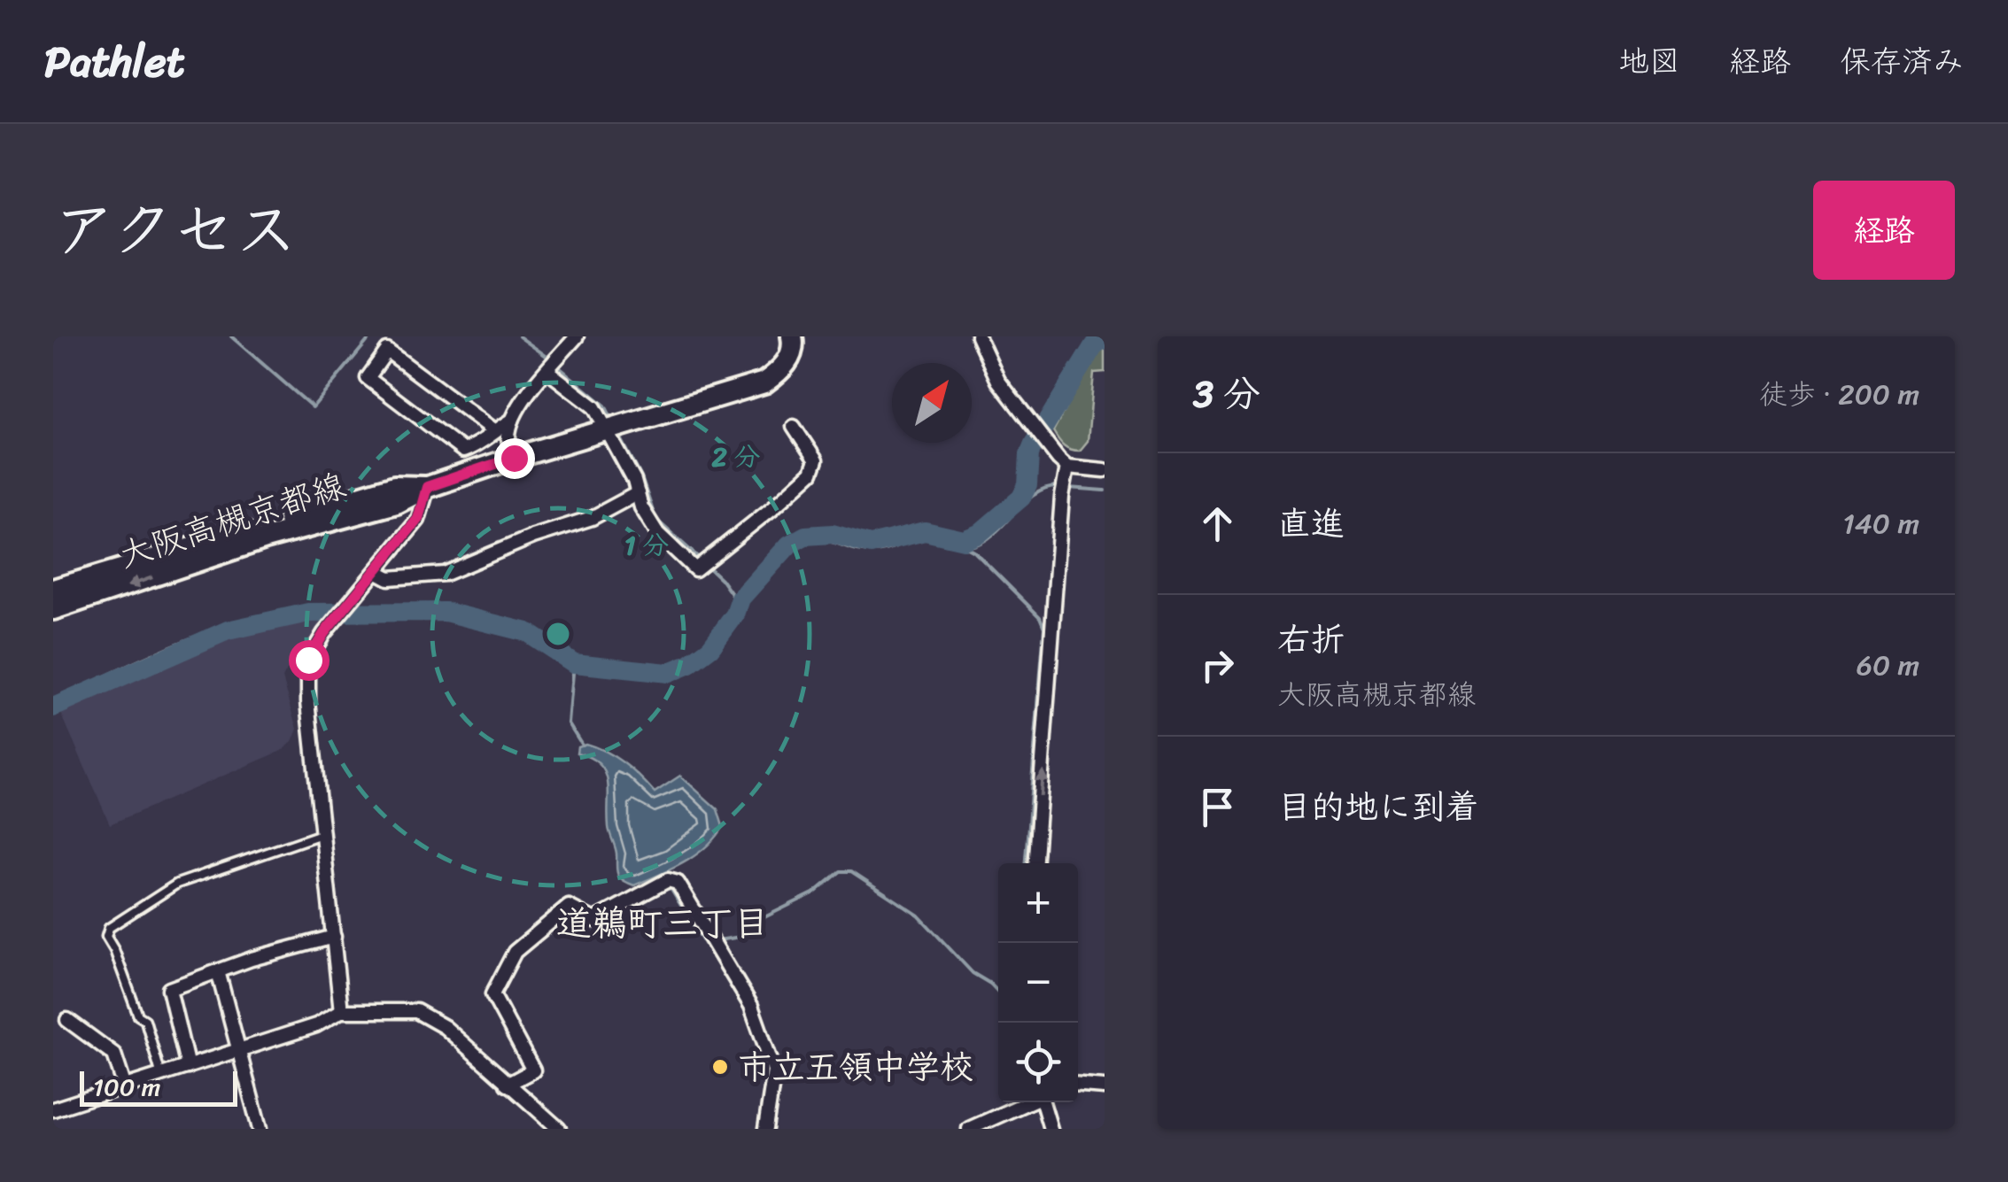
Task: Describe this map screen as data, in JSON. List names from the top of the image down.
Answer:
{
  "streets": {
    "main road": ["大阪高槻京都線"]
  },
  "districts": ["道鵜町三丁目"],
  "places": ["市立五領中学校"],
  "scale_bar": "100 m",
  "north": "top right",
  "page": {
    "header": "Pathlet",
    "nav": ["地図", "経路", "保存済み"],
    "title": "アクセス",
    "buttons": "経路",
    "heading": ["3 分", "徒歩 · 200 m"],
    "list": [
      ["直進", "140 m"],
      ["右折", "大阪高槻京都線", "60 m"],
      "目的地に到着"
    ],
    "map_buttons": ["+", "−"],
    "scale": "100 m"
  },
  "rings": ["2 分", "1 分"]
}
